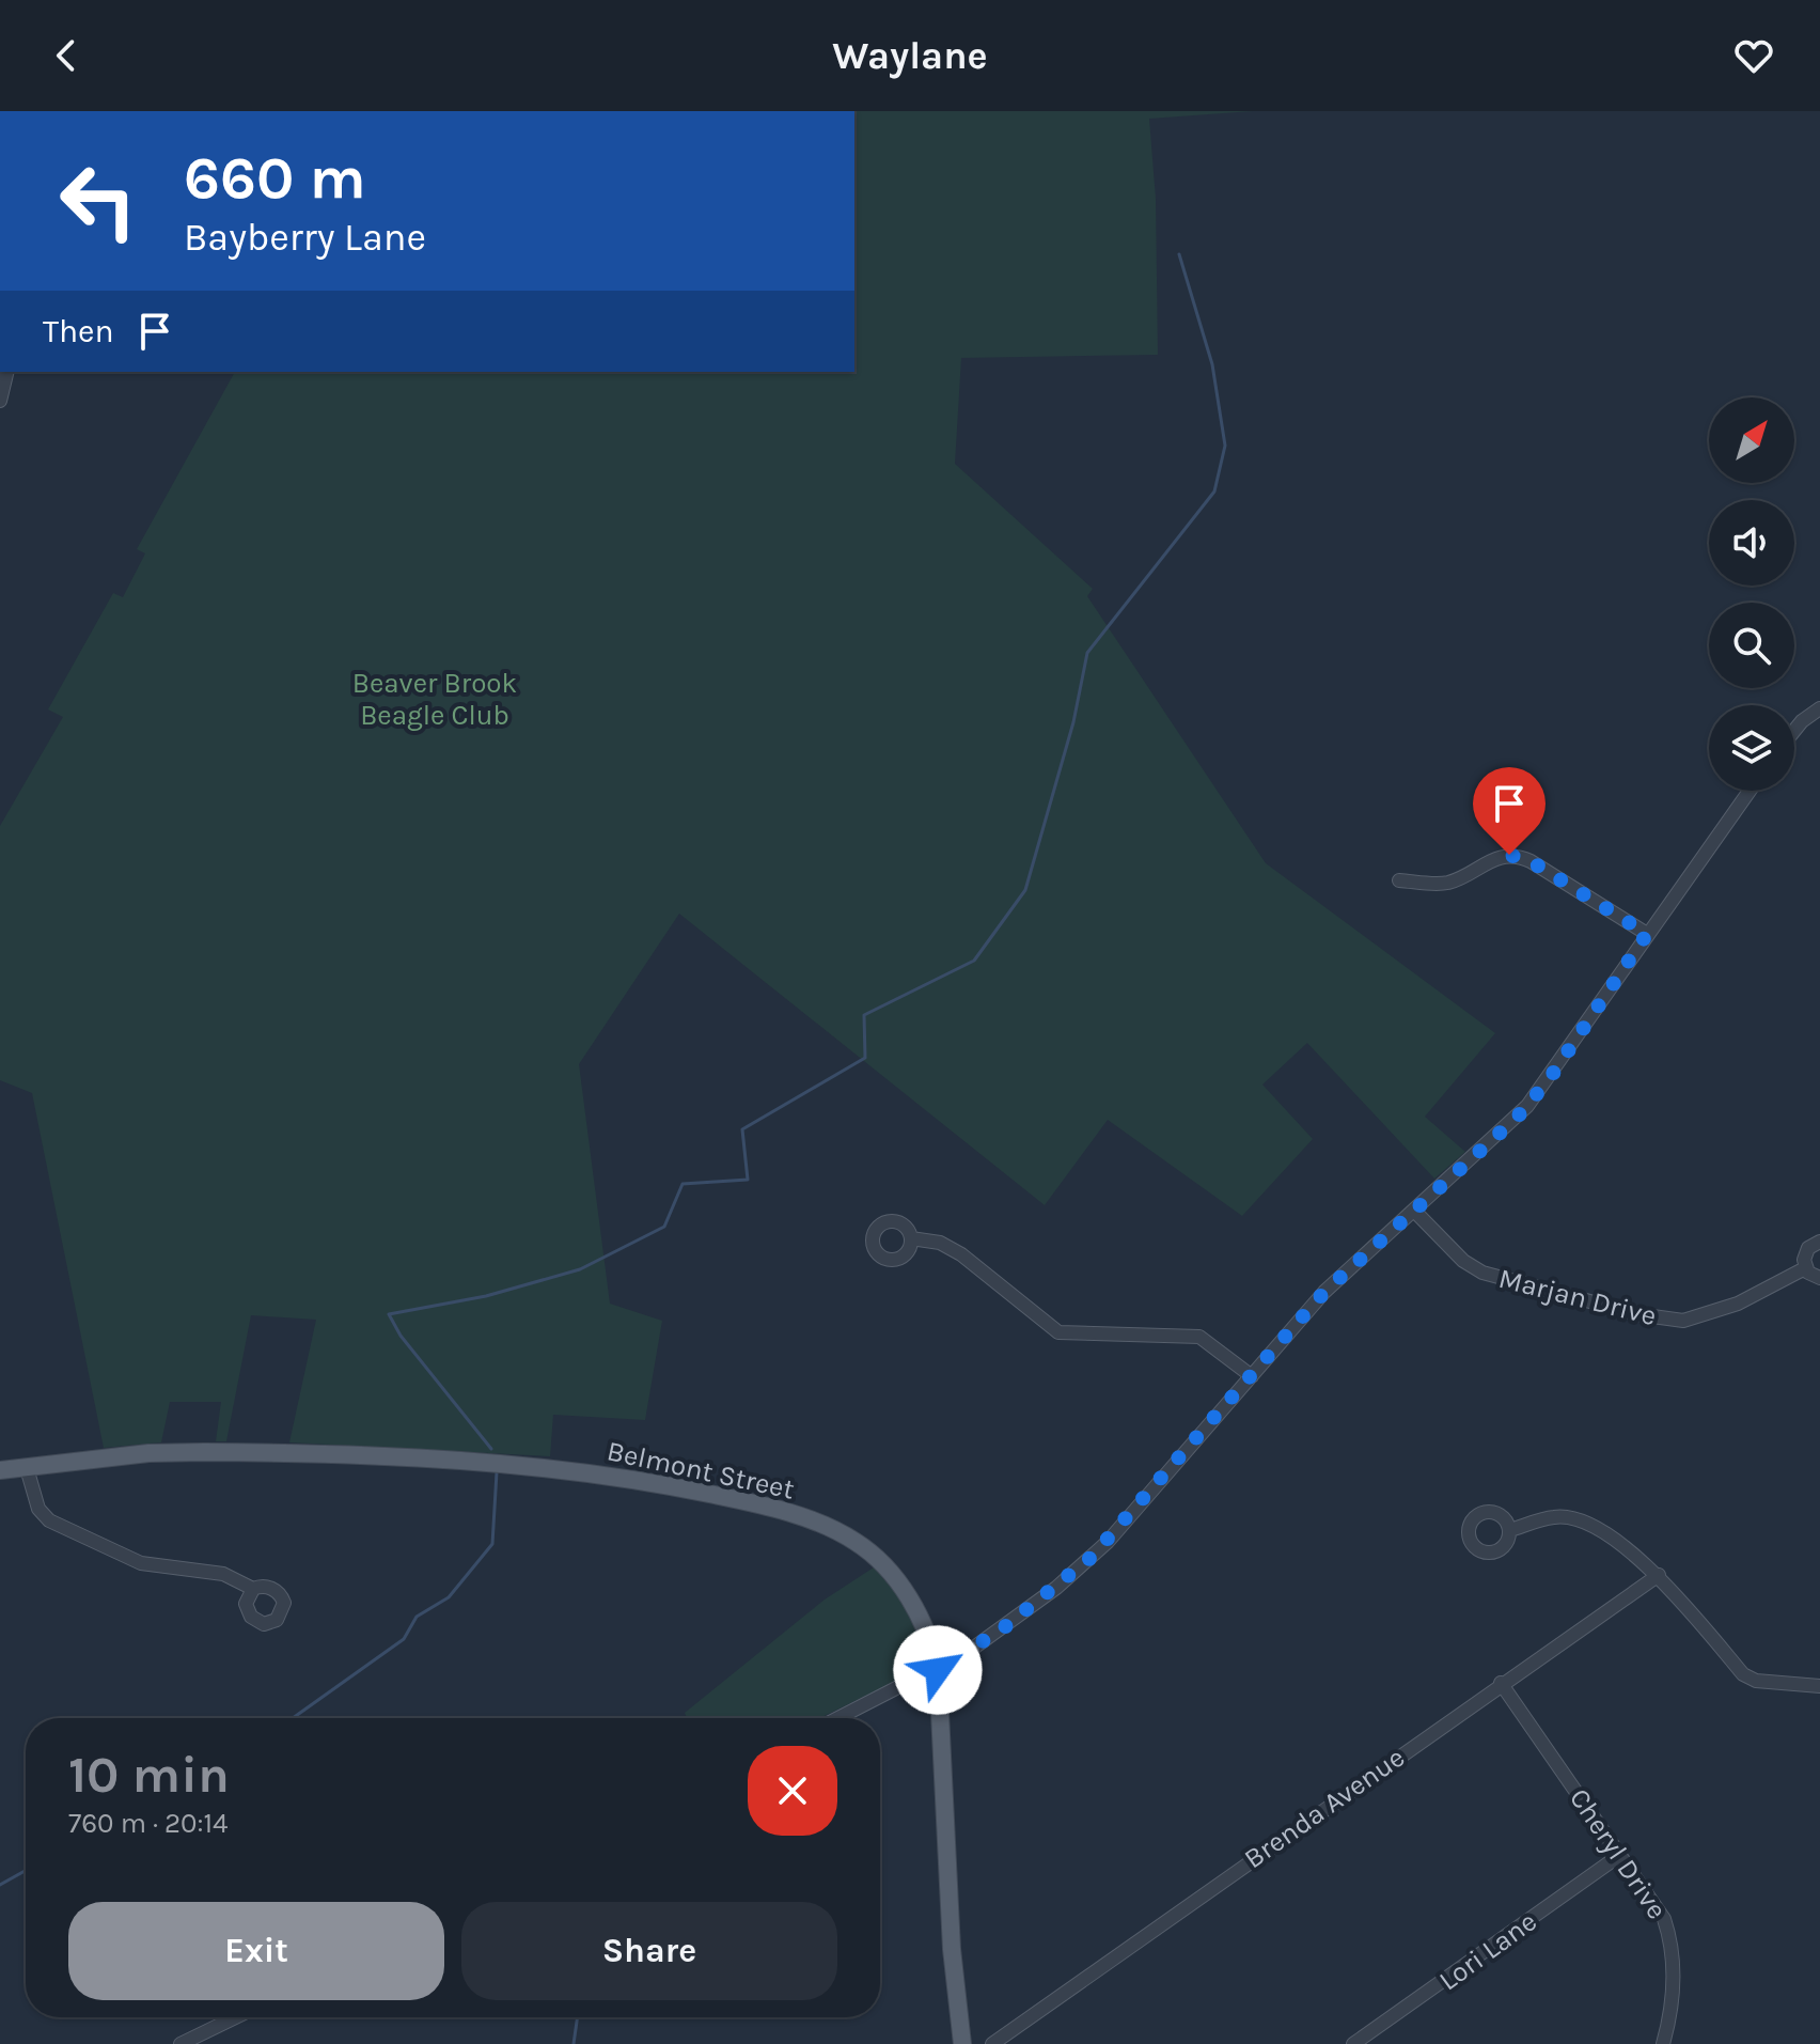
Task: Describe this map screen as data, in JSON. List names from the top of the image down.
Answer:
{
  "streets": {
    "main road": ["Belmont Street"],
    "street": [
      "Marjan Drive",
      "Brenda Avenue",
      "Cheryl Drive",
      "Lori Lane"
    ]
  },
  "crossings": [
    ["Brenda Avenue", "Cheryl Drive"],
    ["Cheryl Drive", "Lori Lane"]
  ],
  "parks": ["Beaver Brook Beagle Club"],
  "north": "top right",
  "page": {
    "header": "Waylane",
    "turn": ["660 m", "Bayberry Lane"],
    "then": "Then",
    "heading": ["10 min", "760 m · 20:14"],
    "buttons": ["Exit", "Share"]
  }
}
